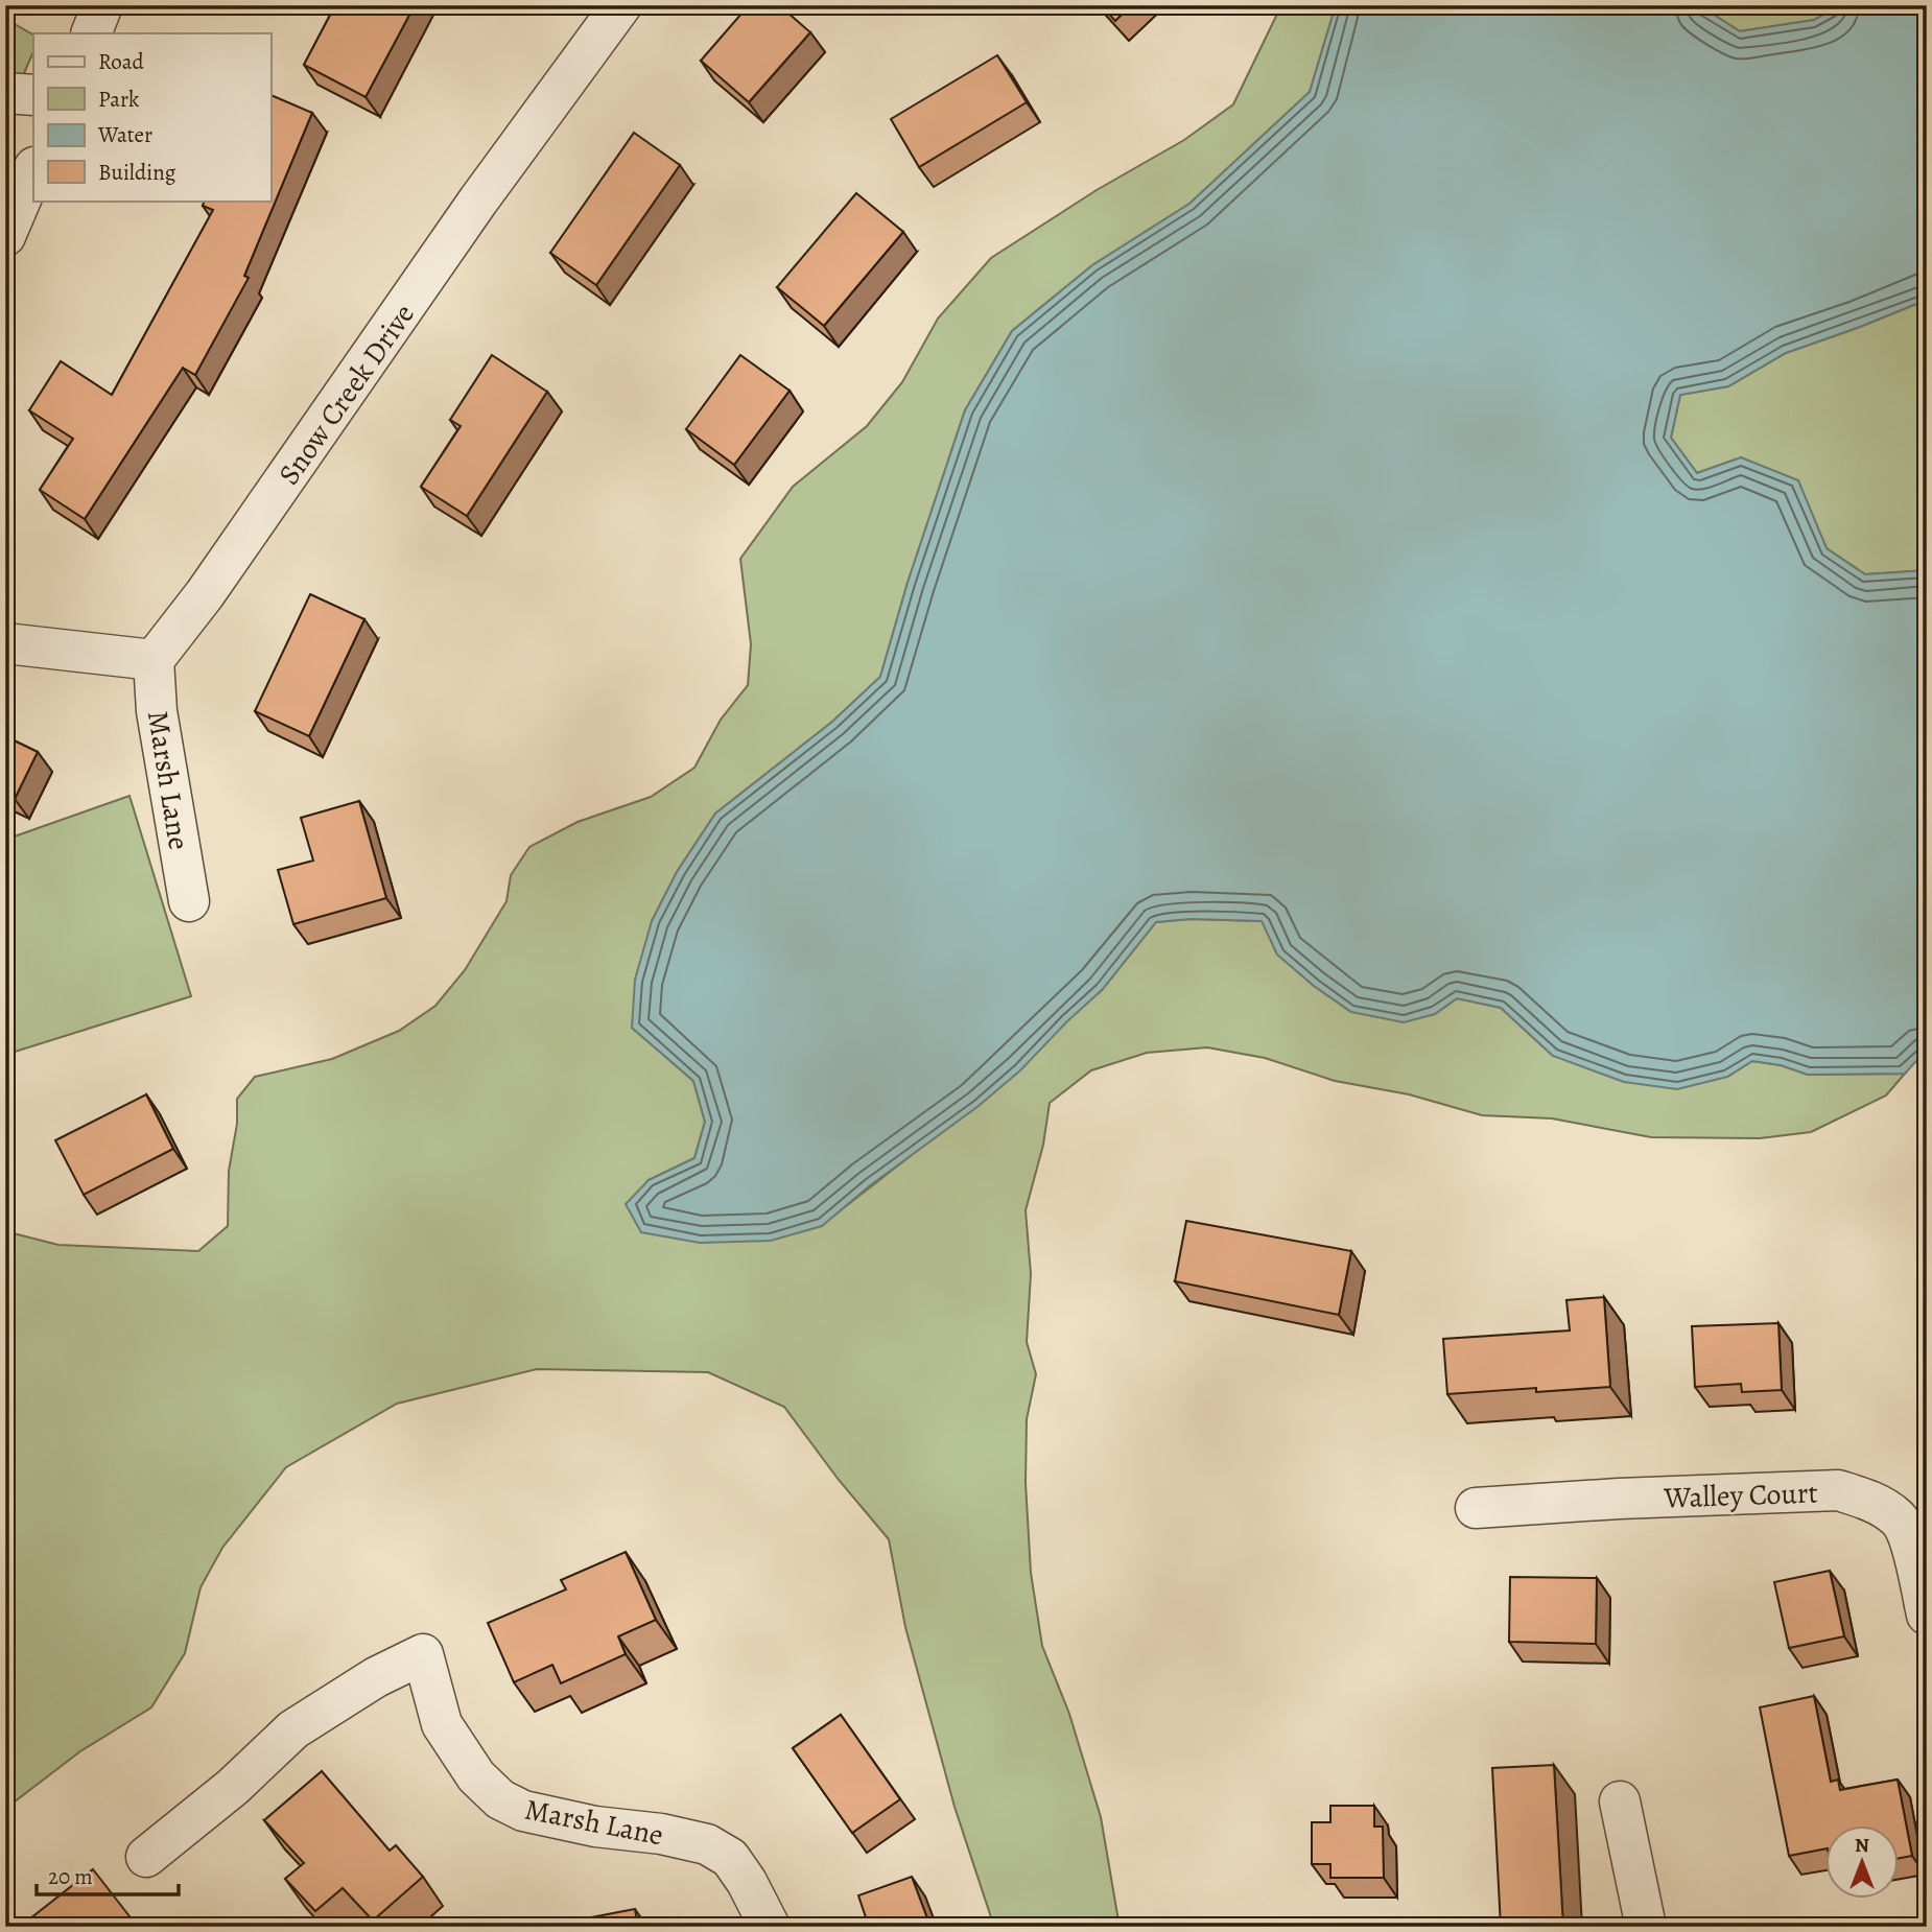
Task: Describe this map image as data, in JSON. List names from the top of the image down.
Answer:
{
  "streets": {
    "street": ["Snow Creek Drive", "Marsh Lane", "Walley Court"]
  },
  "crossings": [
    ["Snow Creek Drive", "Marsh Lane"]
  ],
  "legend": [
    "Road",
    "Park",
    "Water",
    "Building"
  ],
  "scale_bar": "20 m",
  "north": "top"
}
